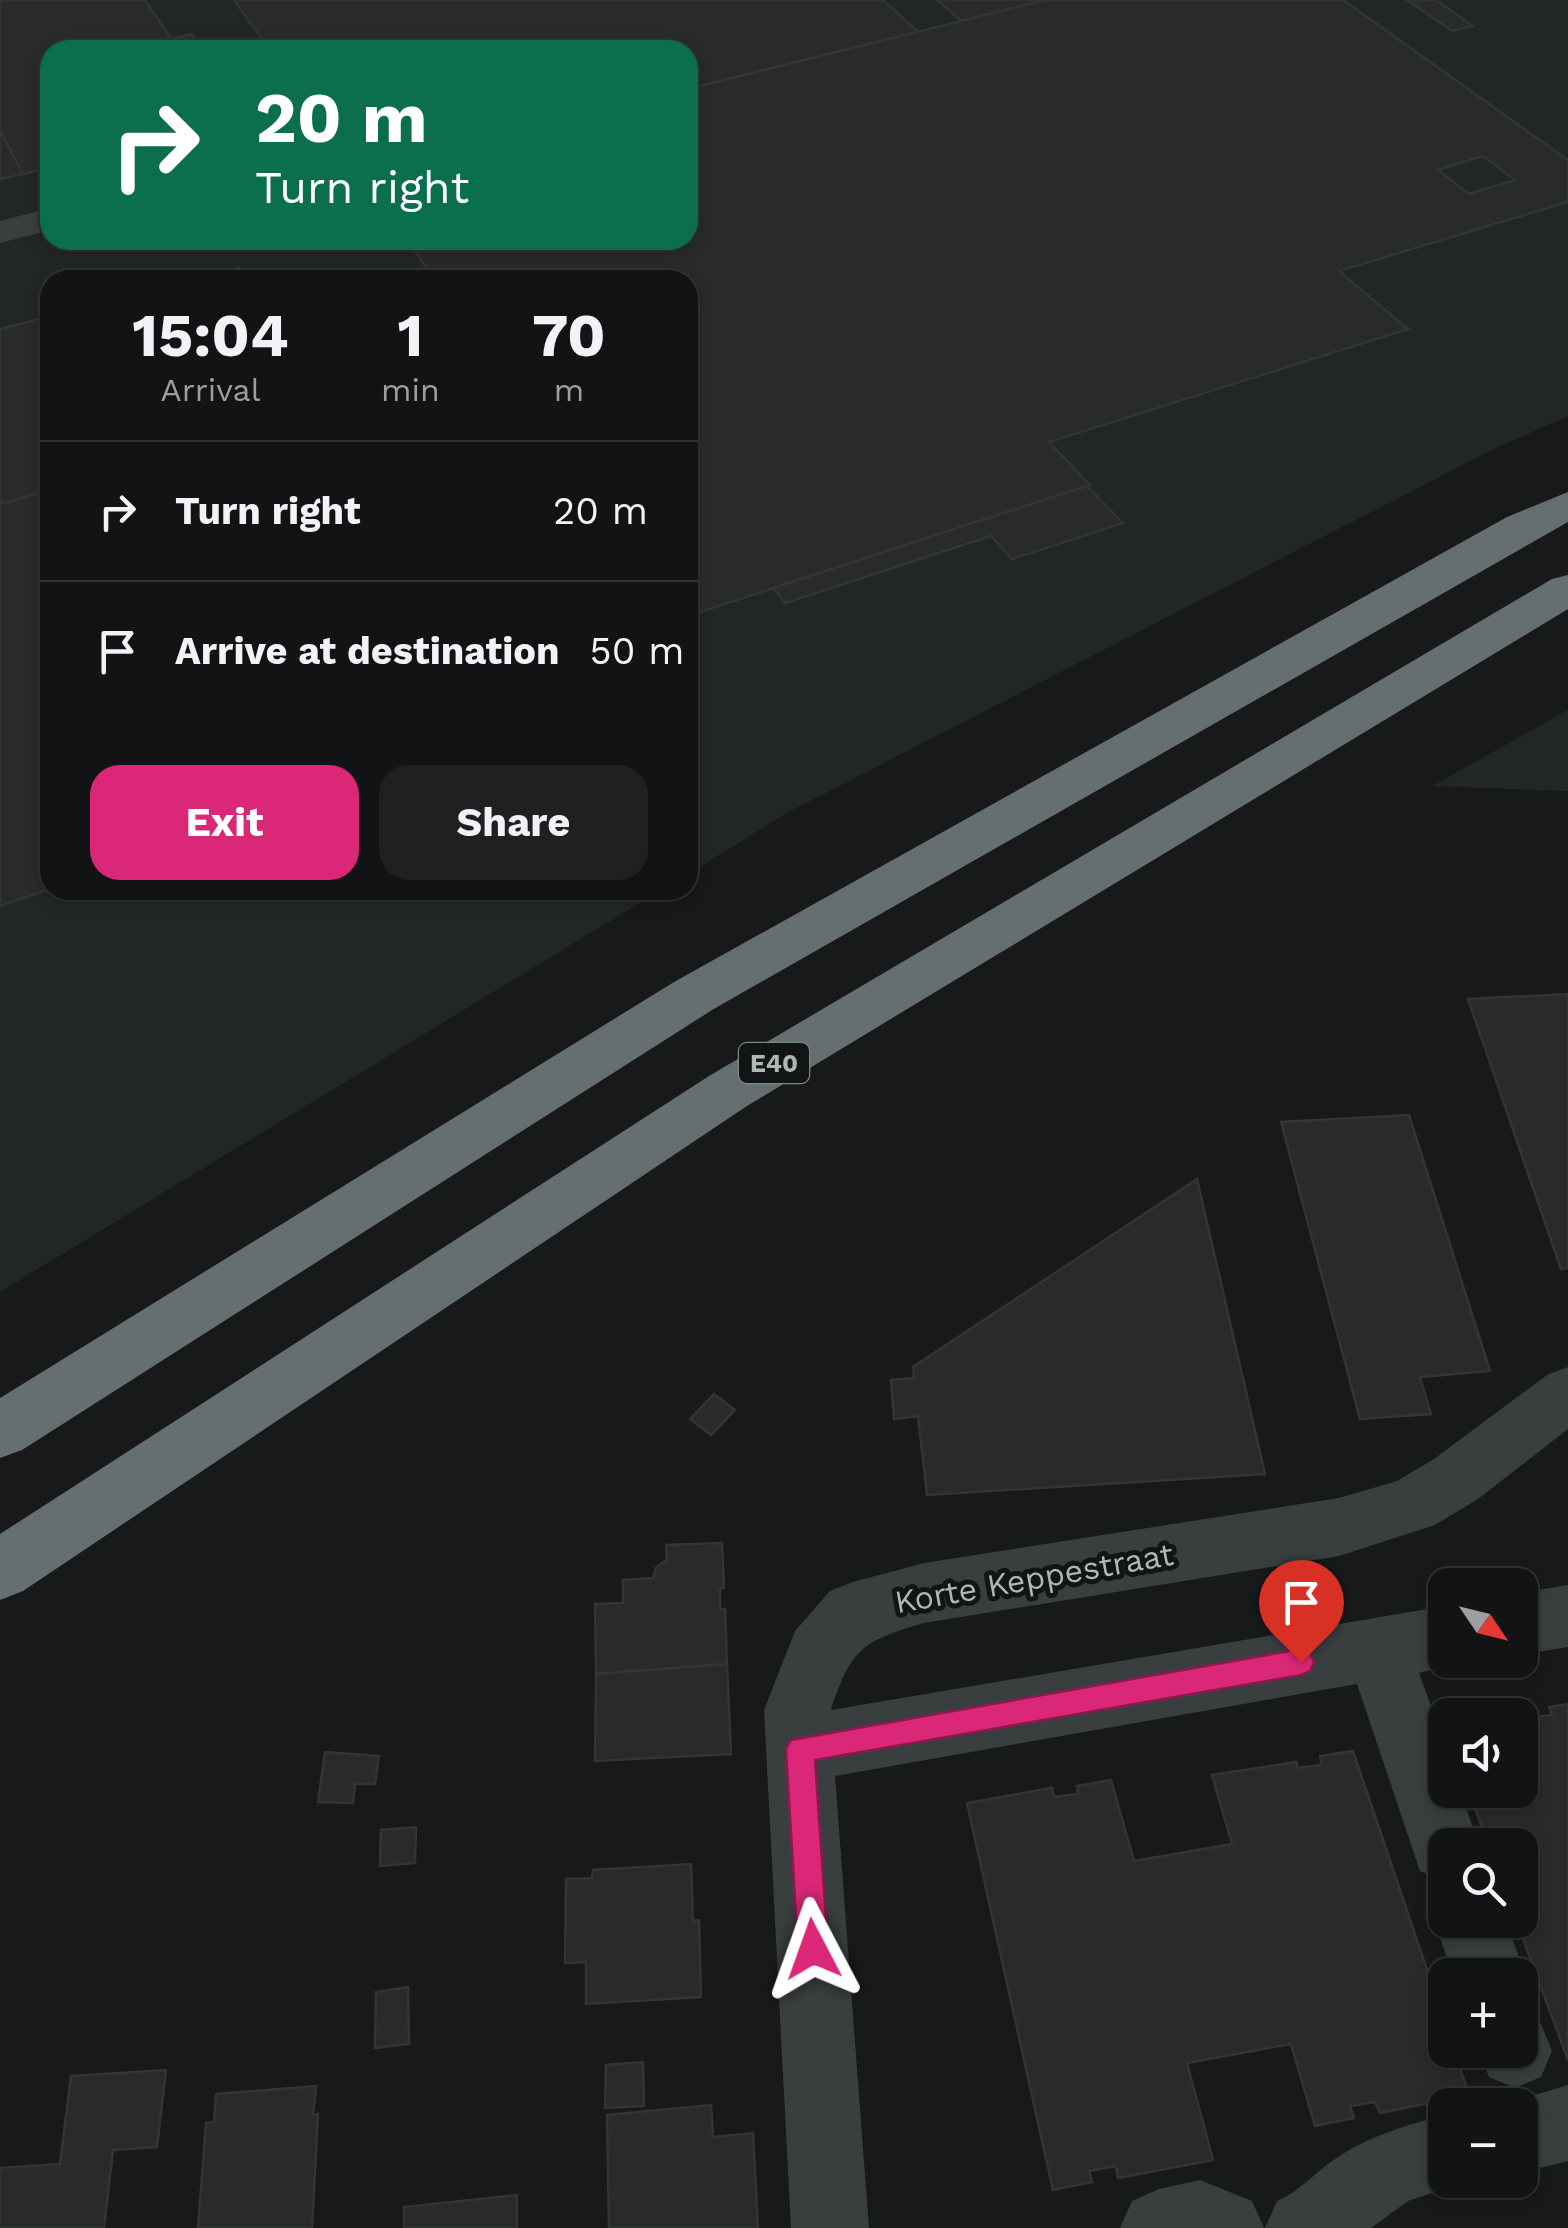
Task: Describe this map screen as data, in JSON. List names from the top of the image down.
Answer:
{
  "streets": {
    "highway": ["E40"],
    "street": ["Korte Keppestraat"]
  },
  "north": "bottom right",
  "page": {
    "turn": ["20 m", "Turn right"],
    "eta": [
      "15:04",
      "Arrival",
      "1",
      "min",
      "70",
      "m"
    ],
    "list": [
      {
        "name": "Turn right",
        "value": "20 m"
      },
      {
        "name": "Arrive at destination",
        "value": "50 m"
      }
    ],
    "buttons": ["Exit", "Share"],
    "map_buttons": ["+", "−"]
  }
}
